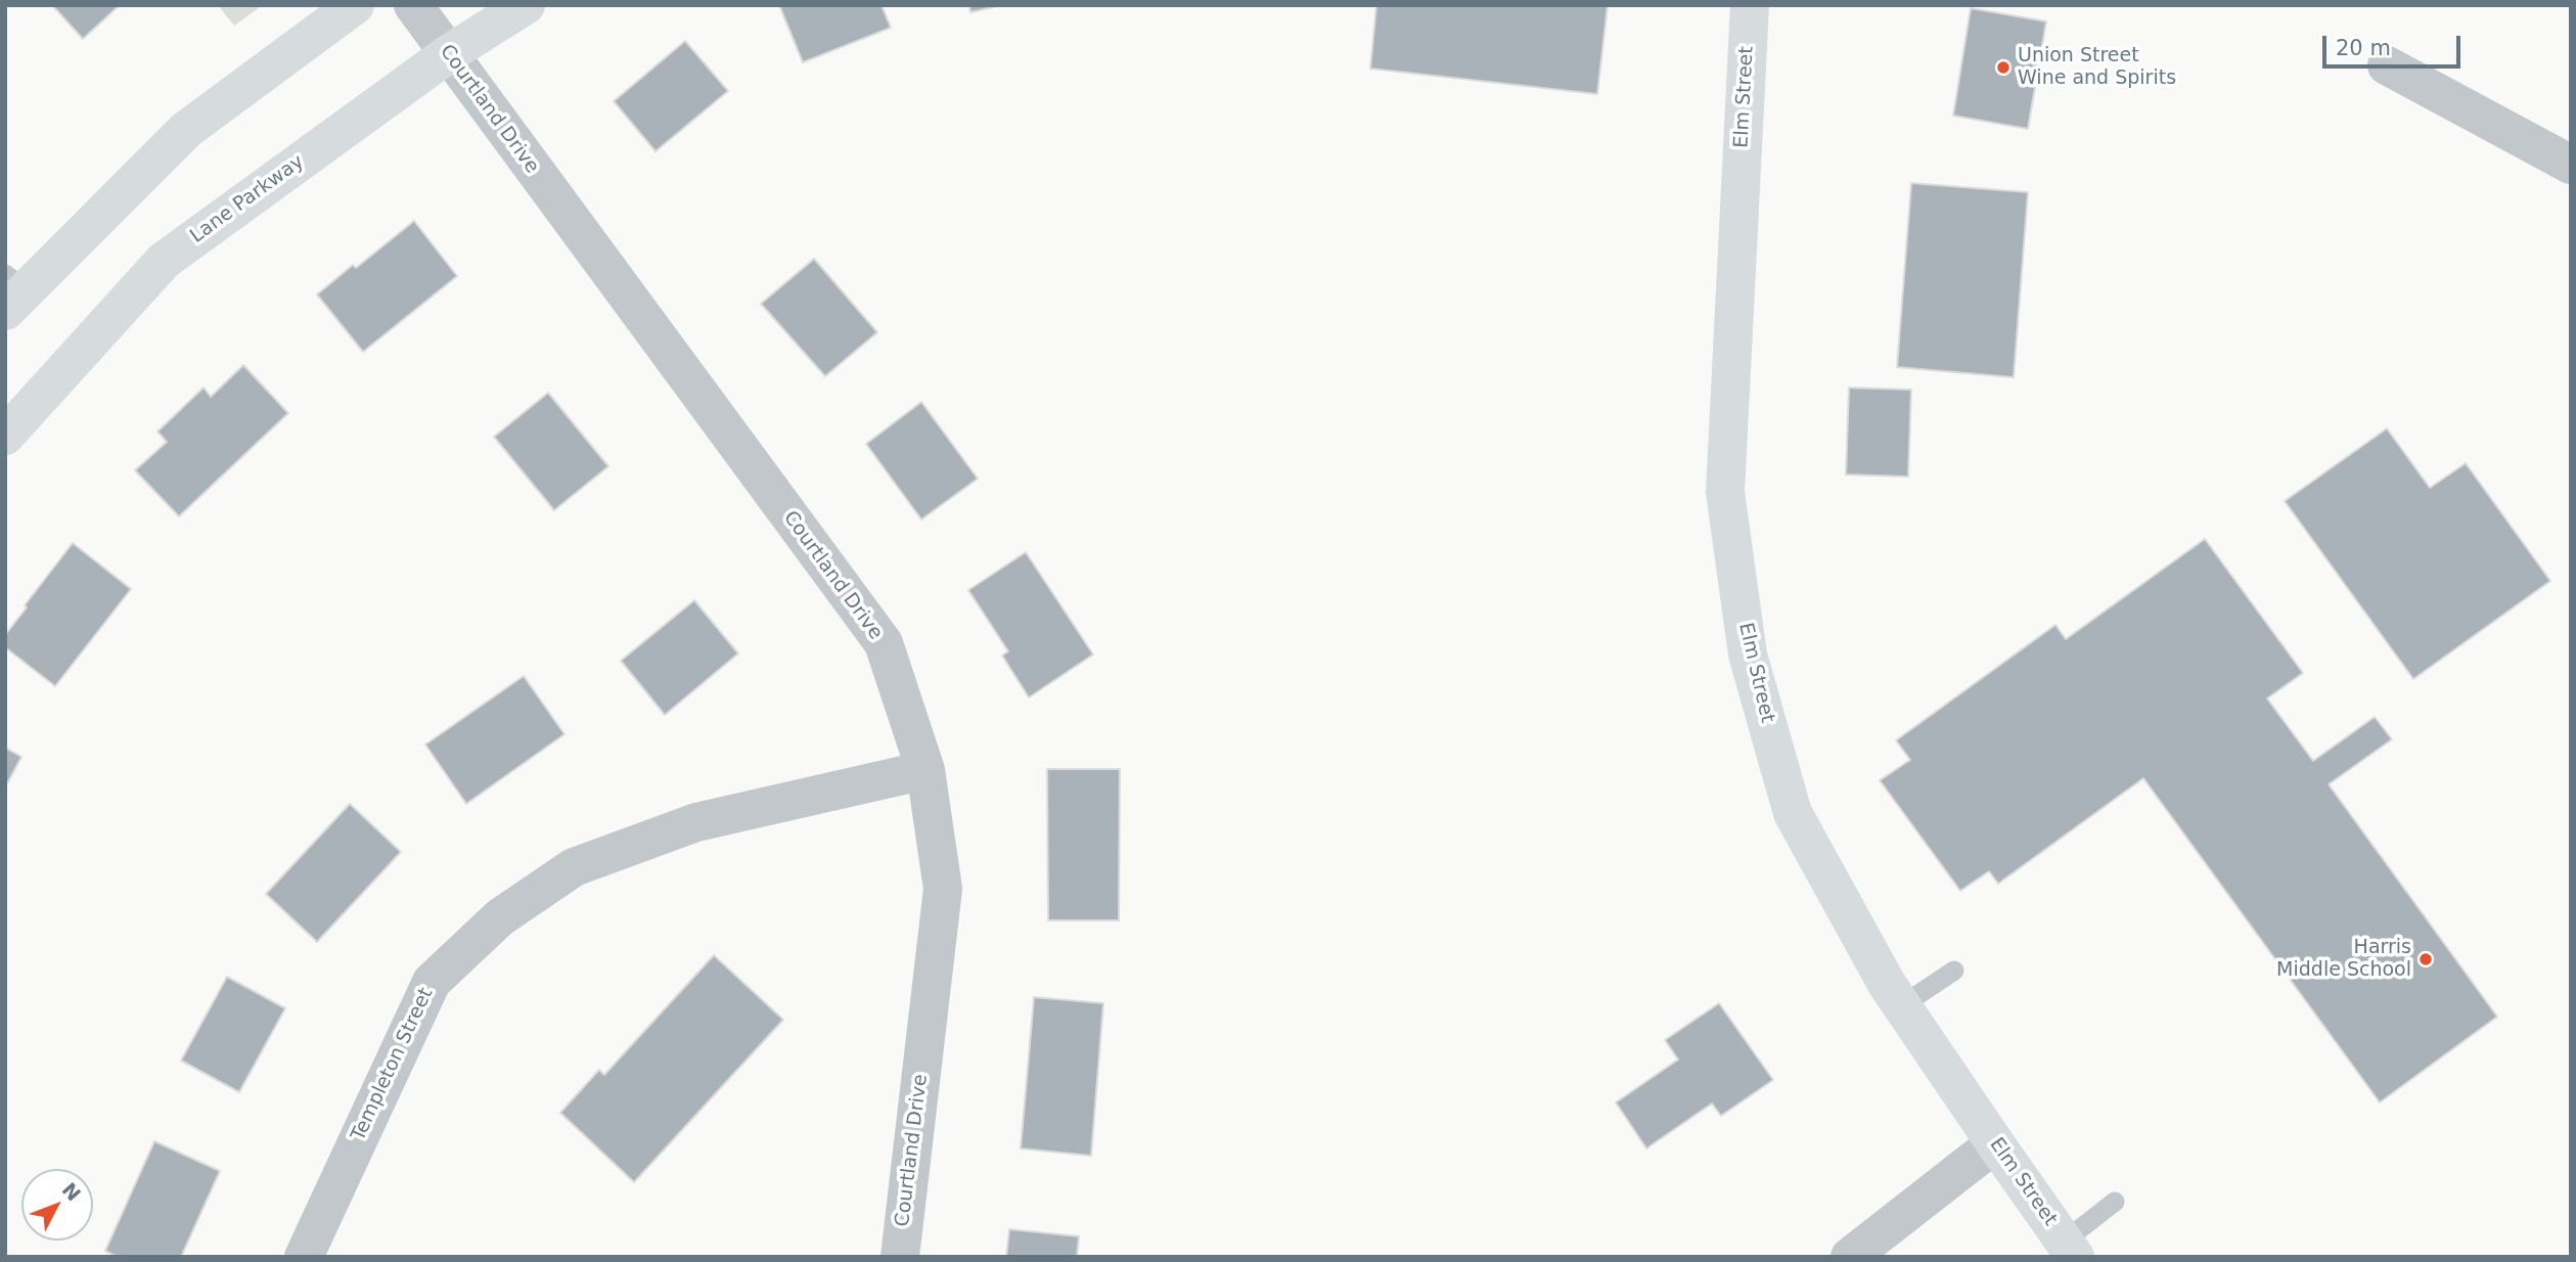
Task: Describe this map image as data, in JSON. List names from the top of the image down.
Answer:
{
  "streets": {
    "main road": ["Elm Street", "Lane Parkway"],
    "street": ["Courtland Drive", "Templeton Street"]
  },
  "crossings": [
    ["Courtland Drive", "Lane Parkway"],
    ["Courtland Drive", "Templeton Street"]
  ],
  "places": ["Union Street Wine and Spirits", "Harris Middle School"],
  "scale_bar": "20 m",
  "north": "top right"
}
